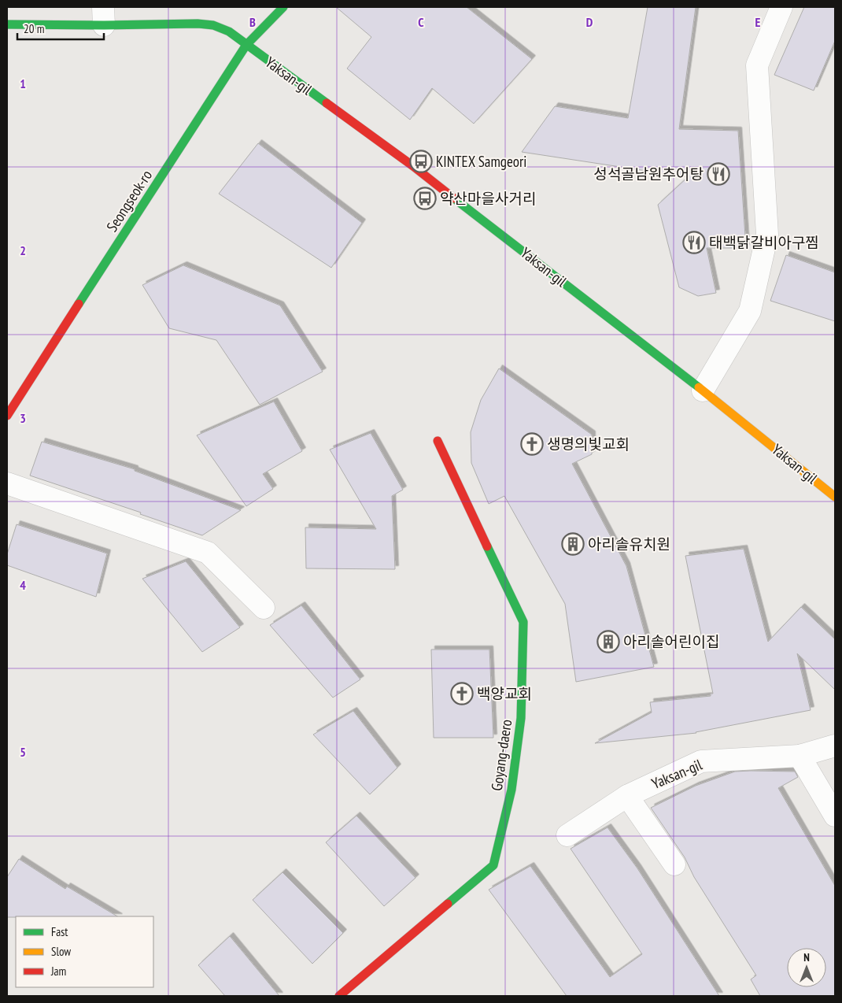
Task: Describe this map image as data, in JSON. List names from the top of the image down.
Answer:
{
  "streets": {
    "street": ["Yaksan-gil", "Seongseok-ro", "Goyang-daero"]
  },
  "crossings": [
    ["Yaksan-gil", "Seongseok-ro"]
  ],
  "places": {
    "bus stop": ["KINTEX Samgeori", "약산마을사거리"],
    "restaurant": ["성석골남원추어탕", "태백닭갈비아구찜"],
    "church": ["생명의빛교회", "백양교회"],
    "building": ["아리솔유치원", "아리솔어린이집"]
  },
  "legend": ["Fast", "Slow", "Jam"],
  "scale_bar": "20 m",
  "north": "top",
  "grid": {
    "columns": [
      "B",
      "C",
      "D",
      "E"
    ],
    "rows": [
      "1",
      "2",
      "3",
      "4",
      "5"
    ]
  }
}
